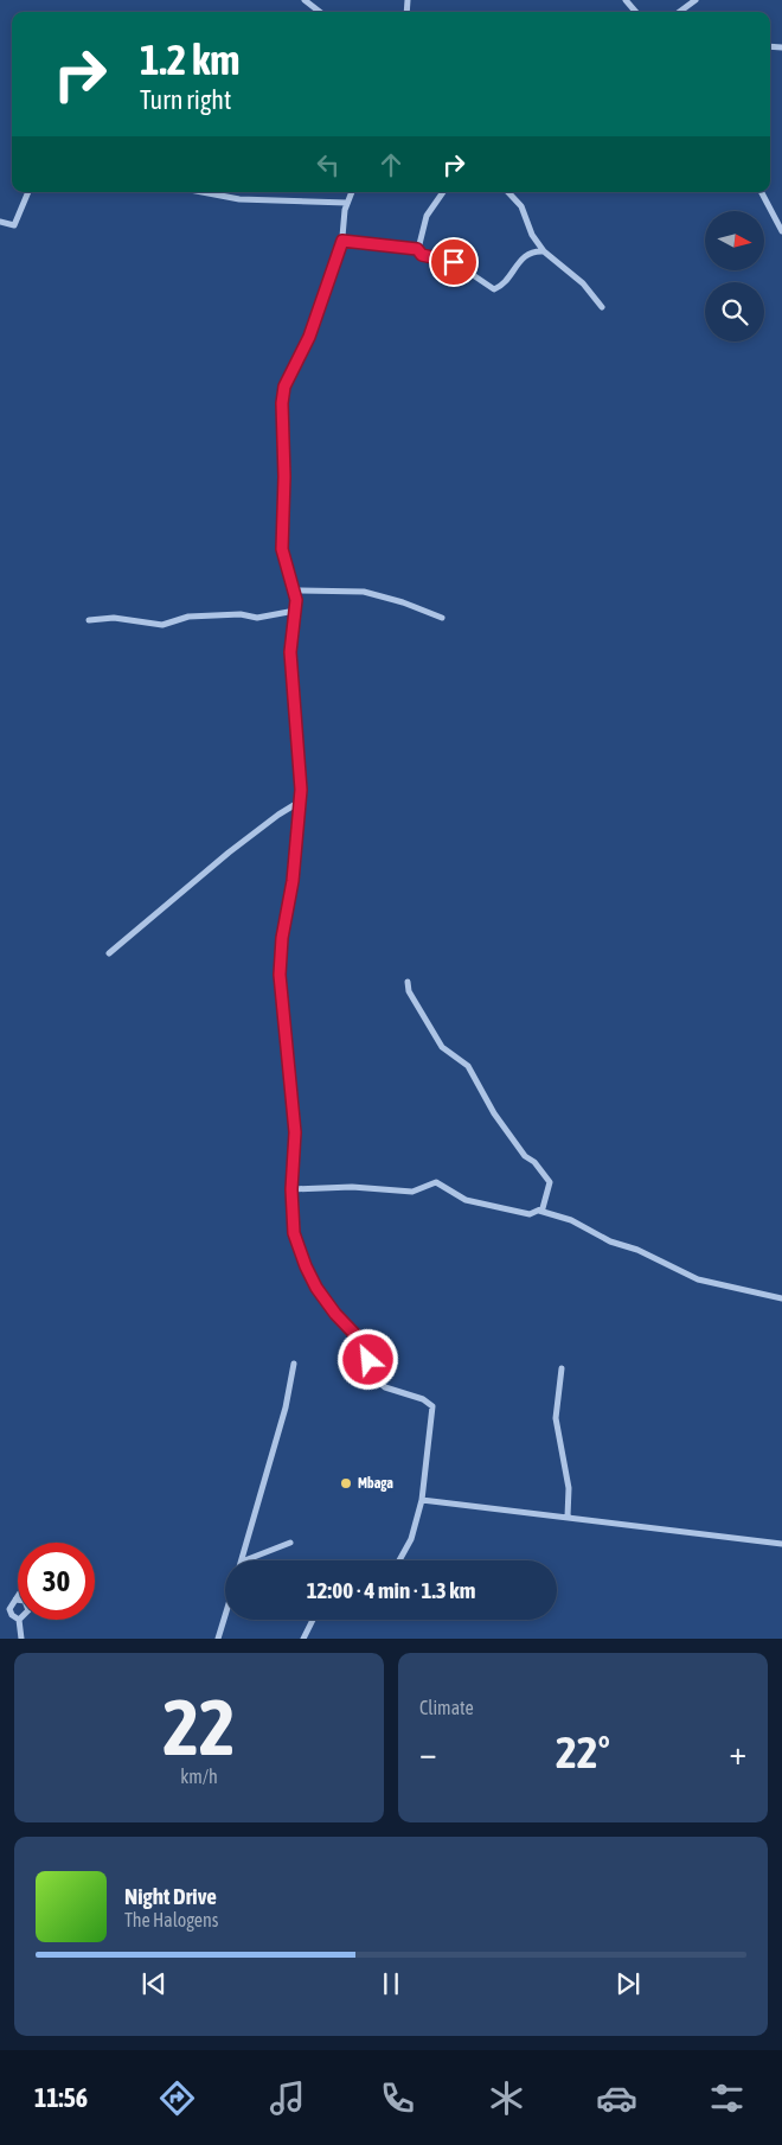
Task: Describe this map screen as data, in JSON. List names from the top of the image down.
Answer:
{
  "places": ["Mbaga"],
  "north": "right",
  "page": {
    "turn": ["1.2 km", "Turn right"],
    "limit": "30",
    "trip": "12:00 · 4 min · 1.3 km",
    "tile": [
      ["22", "km/h"],
      "Climate"
    ],
    "heat": ["−", "22°", "+"],
    "song": ["Night Drive", "The Halogens"],
    "tabs": "11:56"
  }
}
